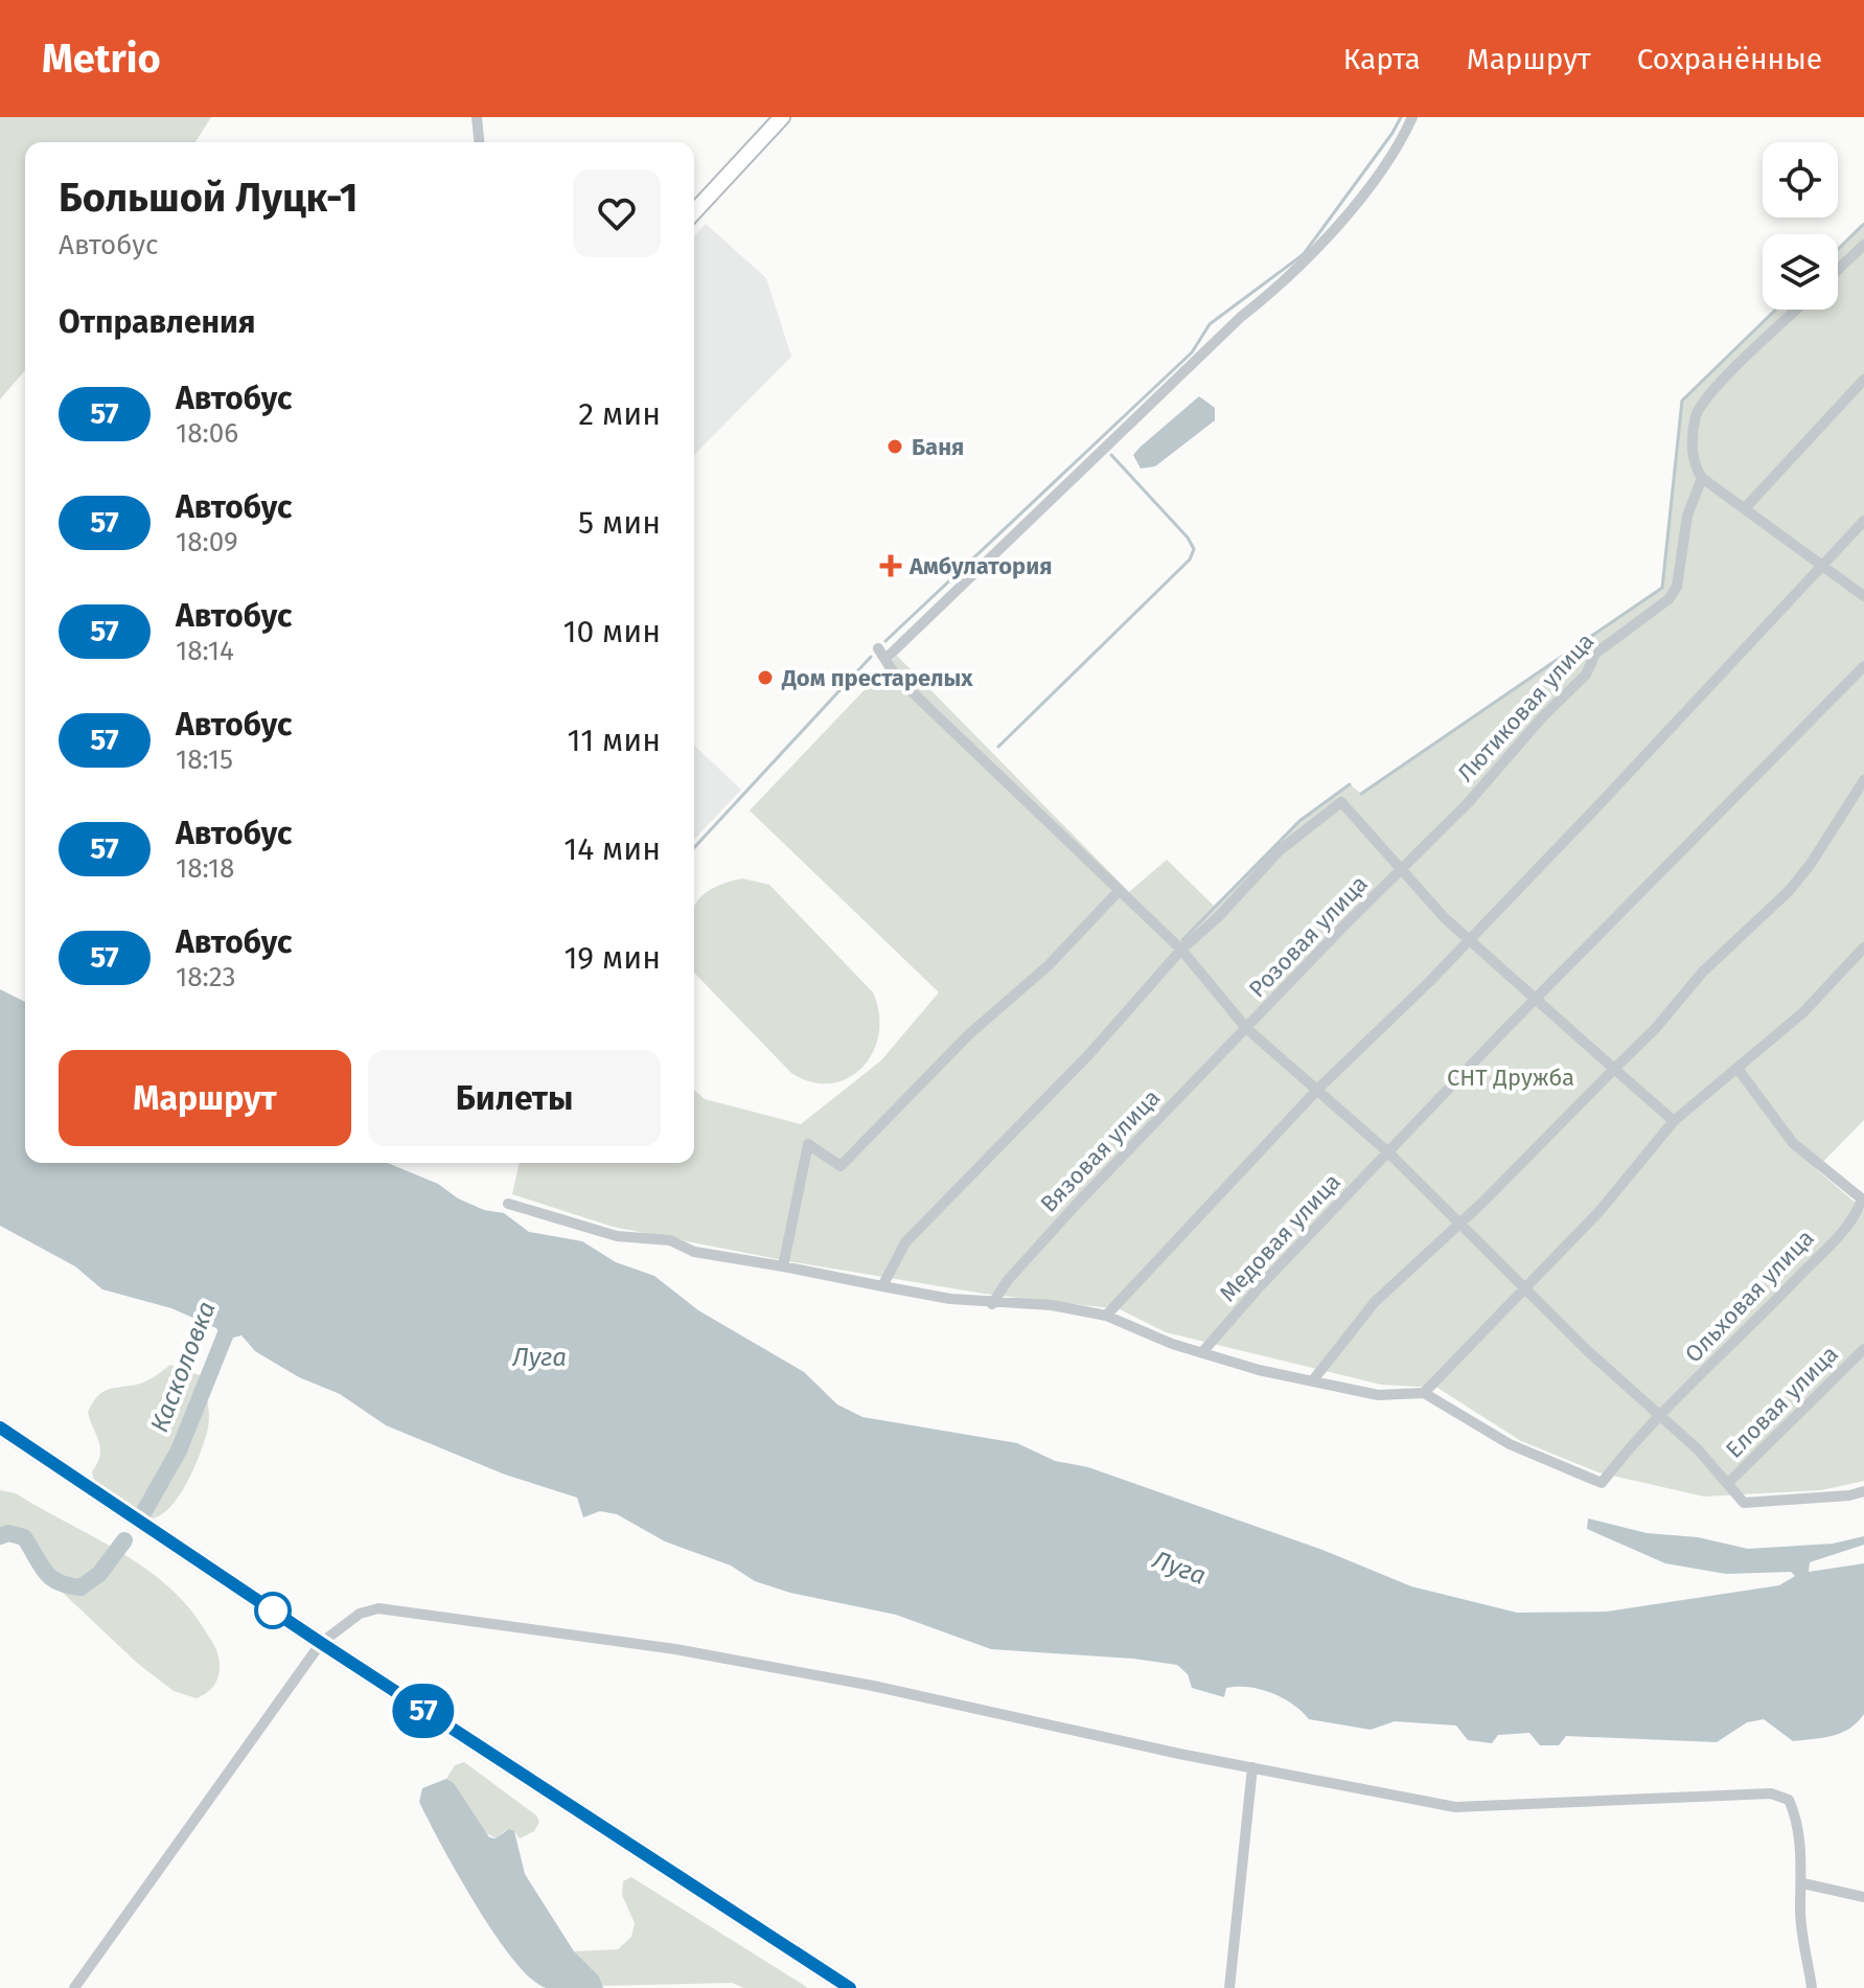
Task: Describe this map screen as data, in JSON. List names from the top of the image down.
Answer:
{
  "streets": {
    "street": [
      "Лютиковая улица",
      "Розовая улица",
      "Вязовая улица",
      "Медовая улица",
      "Ольховая улица",
      "Еловая улица"
    ]
  },
  "crossings": [
    ["Лютиковая улица", "Розовая улица"],
    ["Розовая улица", "Вязовая улица"]
  ],
  "water": ["Луга", "Касколовка"],
  "parks": ["СНТ Дружба"],
  "places": {
    "other": ["Баня", "Дом престарелых"],
    "health": ["Амбулатория"]
  },
  "lines": ["bus line 57"],
  "page": {
    "header": "Metrio",
    "nav": ["Карта", "Маршрут", "Сохранённые"],
    "on_map": "57",
    "heading": [
      ["Большой Луцк-1", "Автобус"],
      "Отправления"
    ],
    "list": [
      {
        "mark": "57",
        "name": "Автобус",
        "note": "18:06",
        "value": "2 мин"
      },
      {
        "mark": "57",
        "name": "Автобус",
        "note": "18:09",
        "value": "5 мин"
      },
      {
        "mark": "57",
        "name": "Автобус",
        "note": "18:14",
        "value": "10 мин"
      },
      {
        "mark": "57",
        "name": "Автобус",
        "note": "18:15",
        "value": "11 мин"
      },
      {
        "mark": "57",
        "name": "Автобус",
        "note": "18:18",
        "value": "14 мин"
      },
      {
        "mark": "57",
        "name": "Автобус",
        "note": "18:23",
        "value": "19 мин"
      }
    ],
    "buttons": ["Маршрут", "Билеты"]
  }
}
